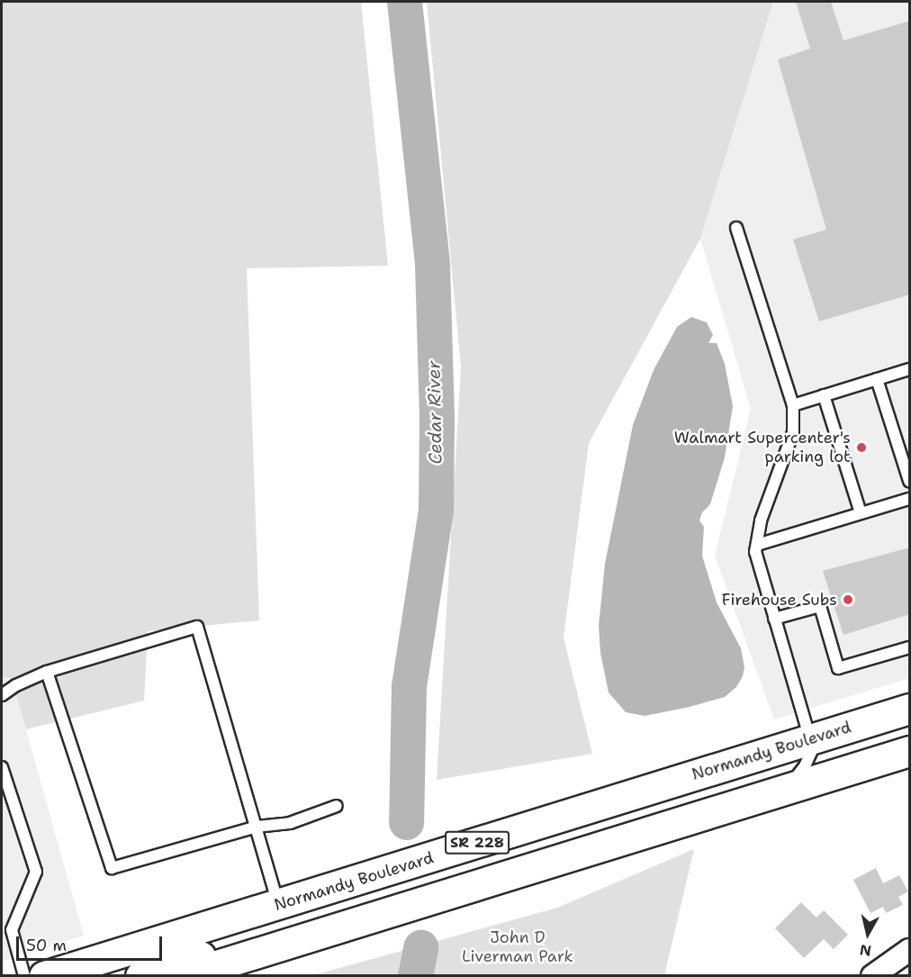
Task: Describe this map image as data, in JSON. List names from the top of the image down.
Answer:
{
  "streets": {
    "main road": ["Normandy Boulevard", "SR 228"]
  },
  "water": ["Cedar River"],
  "parks": ["John D Liverman Park"],
  "places": ["Walmart Supercenter's parking lot", "Firehouse Subs"],
  "scale_bar": "50 m",
  "north": "bottom"
}
